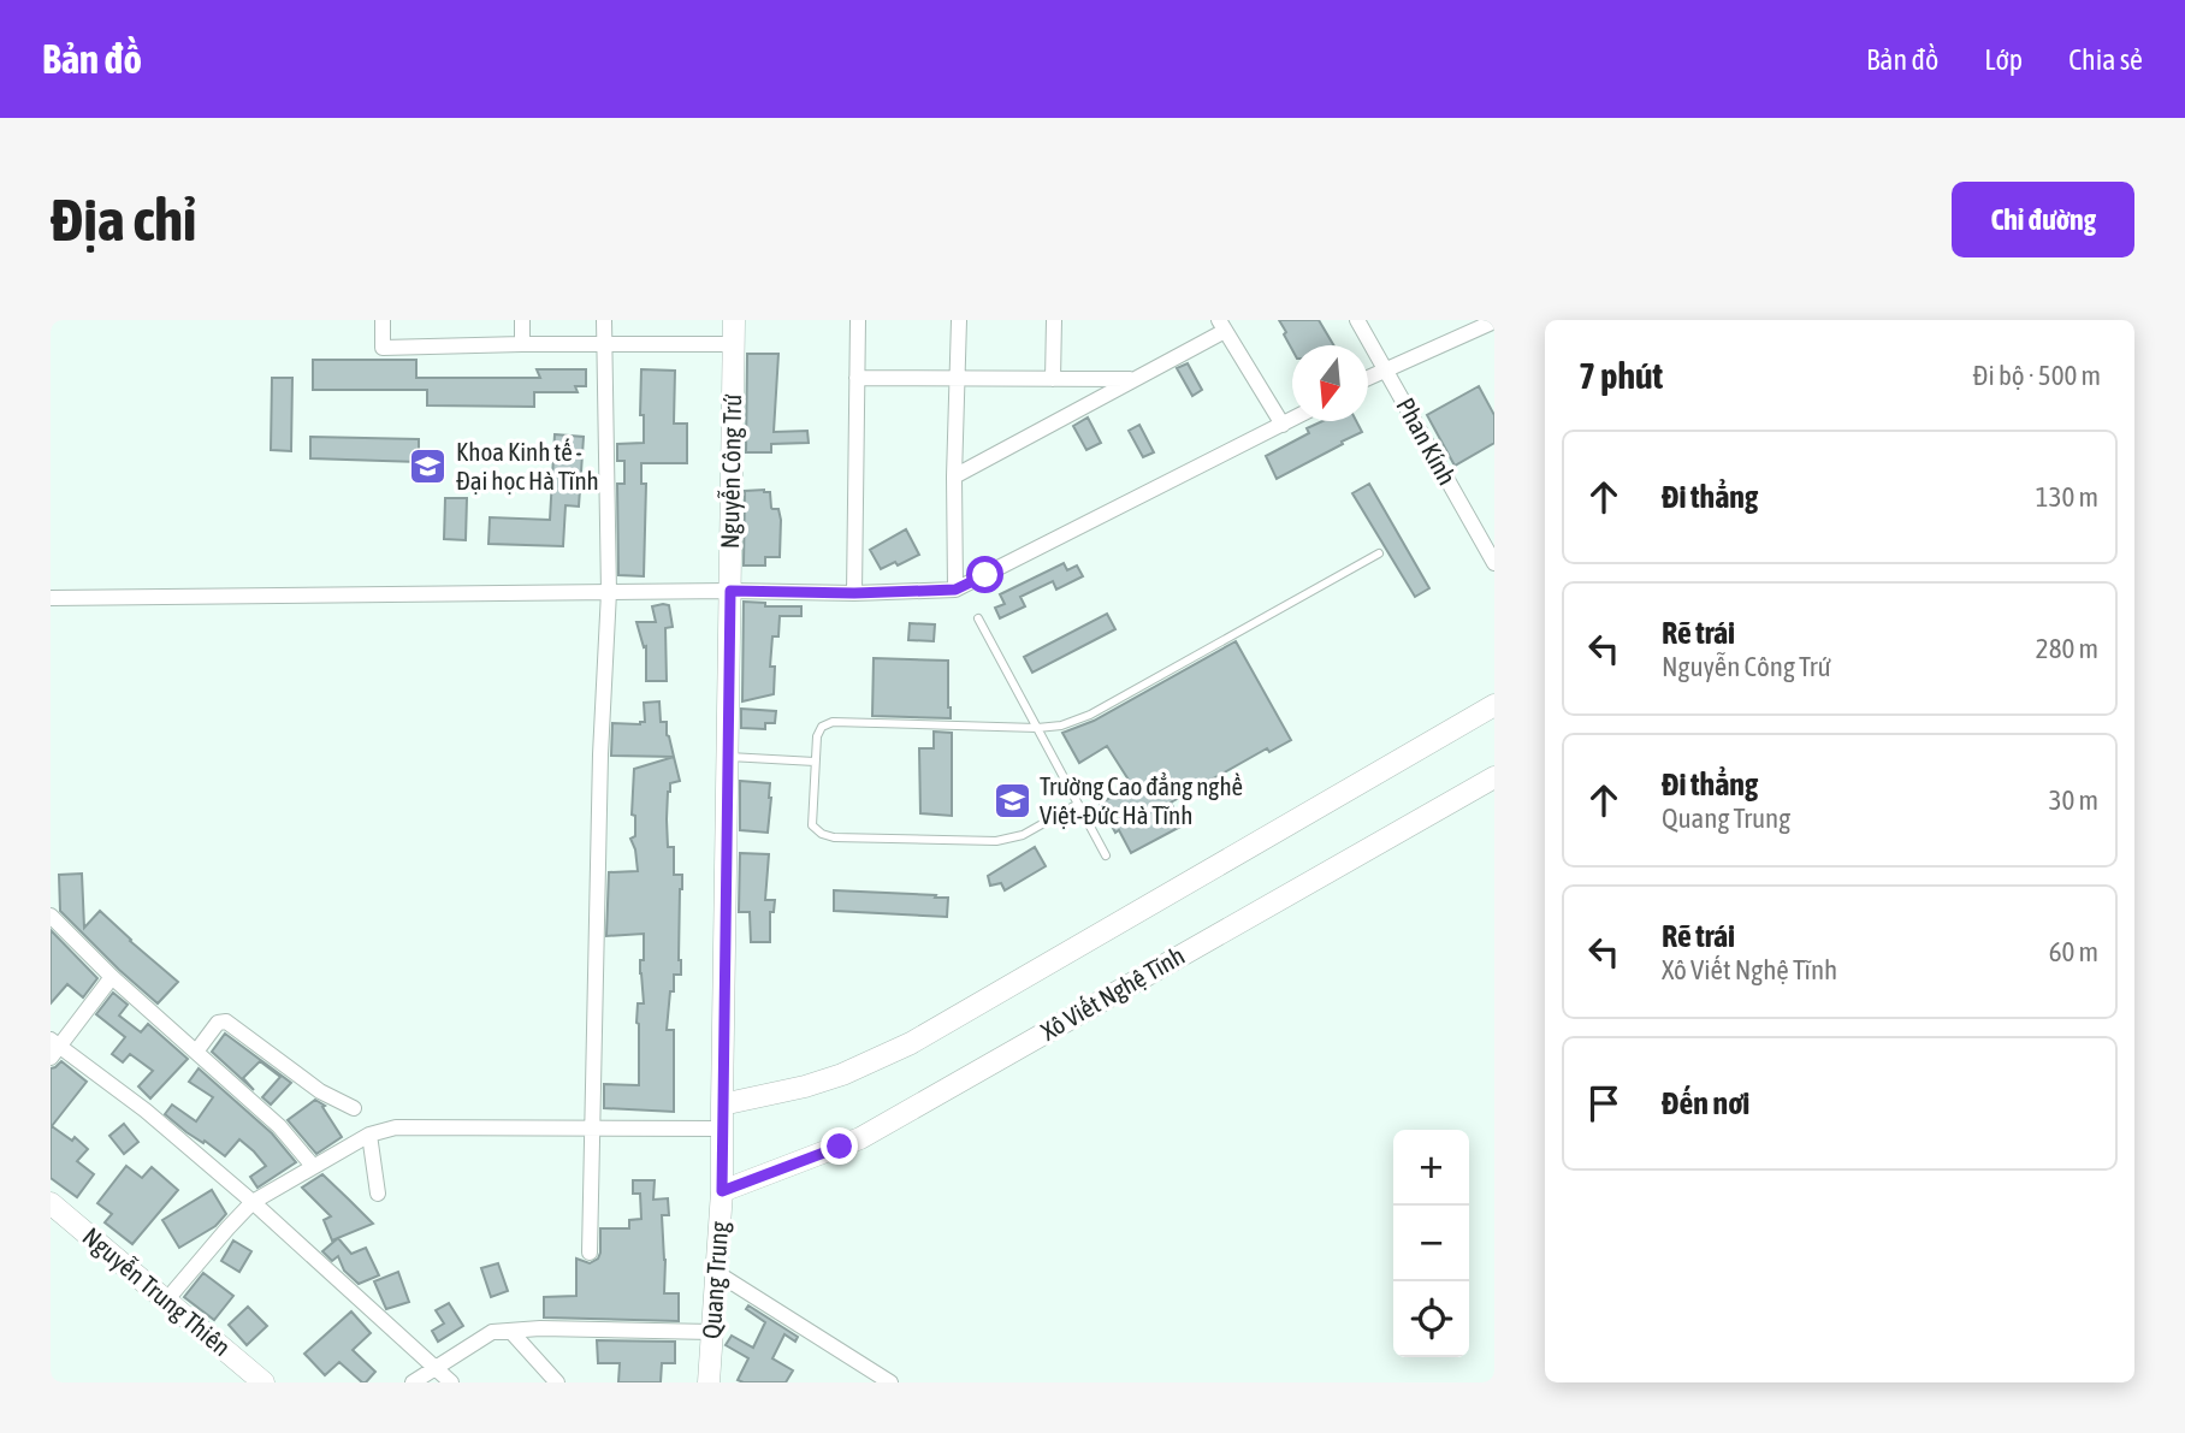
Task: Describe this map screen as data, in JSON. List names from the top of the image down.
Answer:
{
  "streets": {
    "street": [
      "Phan Kính",
      "Nguyễn Công Trứ",
      "Xô Viết Nghệ Tĩnh",
      "Quang Trung",
      "Nguyễn Trung Thiên"
    ]
  },
  "crossings": [
    ["Nguyễn Công Trứ", "Quang Trung"],
    ["Xô Viết Nghệ Tĩnh", "Quang Trung"]
  ],
  "places": {
    "school or university": ["Khoa Kinh tế - Đại học Hà Tĩnh", "Trường Cao đẳng nghề Việt-Đức Hà Tĩnh"]
  },
  "north": "bottom",
  "page": {
    "header": "Bản đồ",
    "nav": ["Bản đồ", "Lớp", "Chia sẻ"],
    "buttons": "Chỉ đường",
    "title": "Địa chỉ",
    "heading": ["7 phút", "Đi bộ · 500 m"],
    "list": [
      ["Đi thẳng", "130 m"],
      ["Rẽ trái", "Nguyễn Công Trứ", "280 m"],
      ["Đi thẳng", "Quang Trung", "30 m"],
      ["Rẽ trái", "Xô Viết Nghệ Tĩnh", "60 m"],
      "Đến nơi"
    ],
    "map_buttons": ["+", "−"]
  }
}
